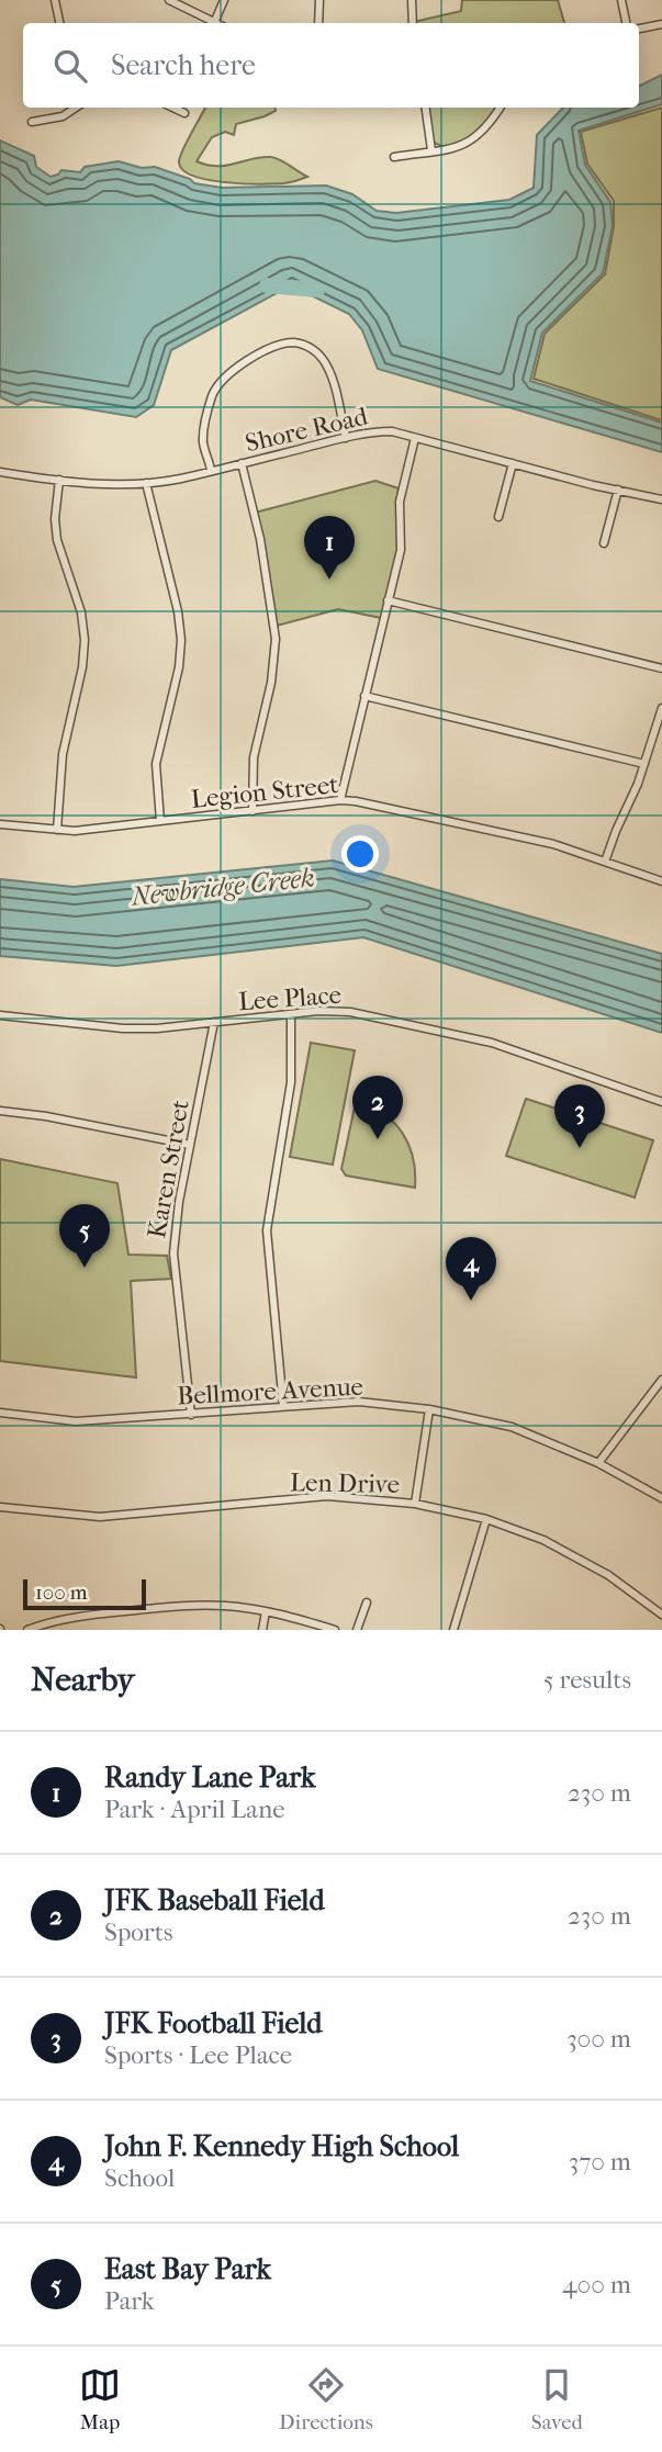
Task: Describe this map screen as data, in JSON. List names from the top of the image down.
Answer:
{
  "streets": {
    "street": [
      "Shore Road",
      "Legion Street",
      "Lee Place",
      "Karen Street",
      "Bellmore Avenue",
      "Len Drive"
    ]
  },
  "crossings": [
    ["Lee Place", "Karen Street"],
    ["Karen Street", "Bellmore Avenue"]
  ],
  "water": ["Newbridge Creek"],
  "scale_bar": "100 m",
  "page": {
    "search": "Search here",
    "pins": [
      "1",
      "2",
      "3",
      "5",
      "4"
    ],
    "scale": "100 m",
    "heading": ["Nearby", "5 results"],
    "list": [
      {
        "mark": "1",
        "name": "Randy Lane Park",
        "note": "Park · April Lane",
        "value": "230 m"
      },
      {
        "mark": "2",
        "name": "JFK Baseball Field",
        "note": "Sports",
        "value": "230 m"
      },
      {
        "mark": "3",
        "name": "JFK Football Field",
        "note": "Sports · Lee Place",
        "value": "300 m"
      },
      {
        "mark": "4",
        "name": "John F. Kennedy High School",
        "note": "School",
        "value": "370 m"
      },
      {
        "mark": "5",
        "name": "East Bay Park",
        "note": "Park",
        "value": "400 m"
      }
    ],
    "nav": ["Map", "Directions", "Saved"]
  }
}
